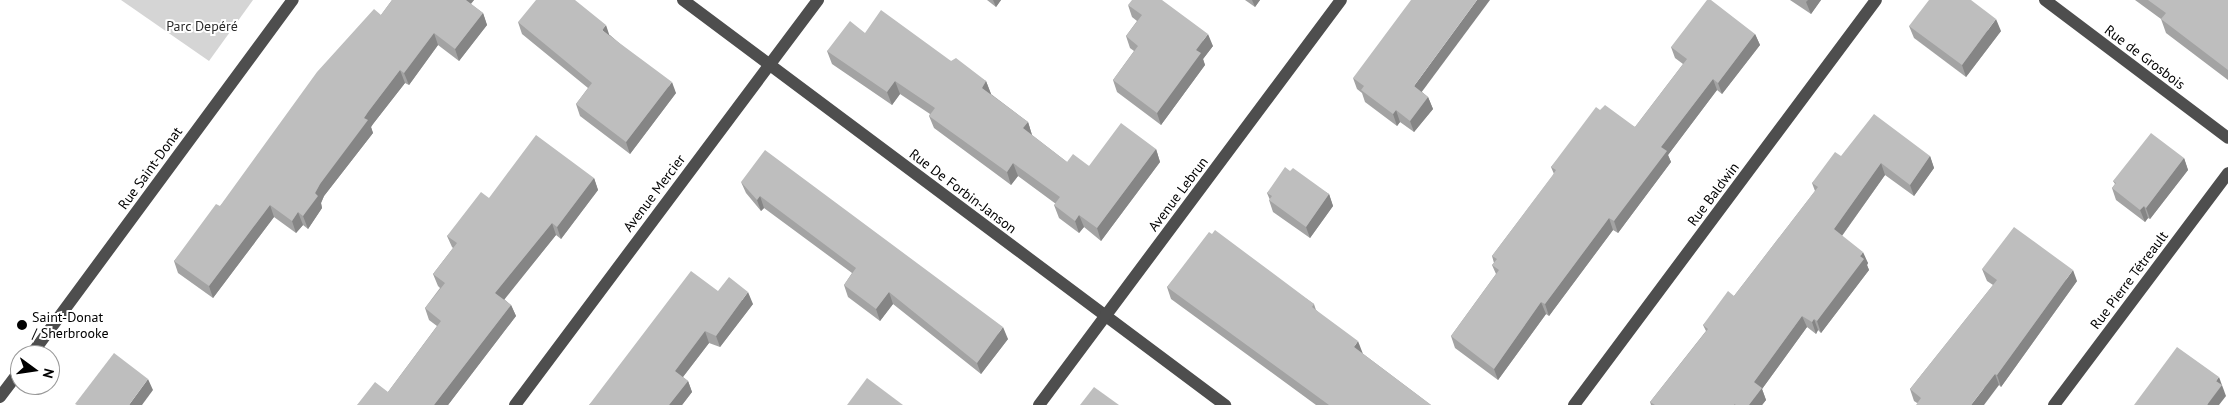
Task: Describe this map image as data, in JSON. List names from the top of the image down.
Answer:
{
  "streets": {
    "street": [
      "Rue de Grosbois",
      "Rue Saint-Donat",
      "Rue De Forbin-Janson",
      "Avenue Mercier",
      "Avenue Lebrun",
      "Rue Baldwin",
      "Rue Pierre Tétreault"
    ]
  },
  "crossings": [
    ["Rue De Forbin-Janson", "Avenue Mercier"],
    ["Rue De Forbin-Janson", "Avenue Lebrun"]
  ],
  "parks": ["Parc Depéré"],
  "places": ["Saint-Donat / Sherbrooke"],
  "north": "right"
}
